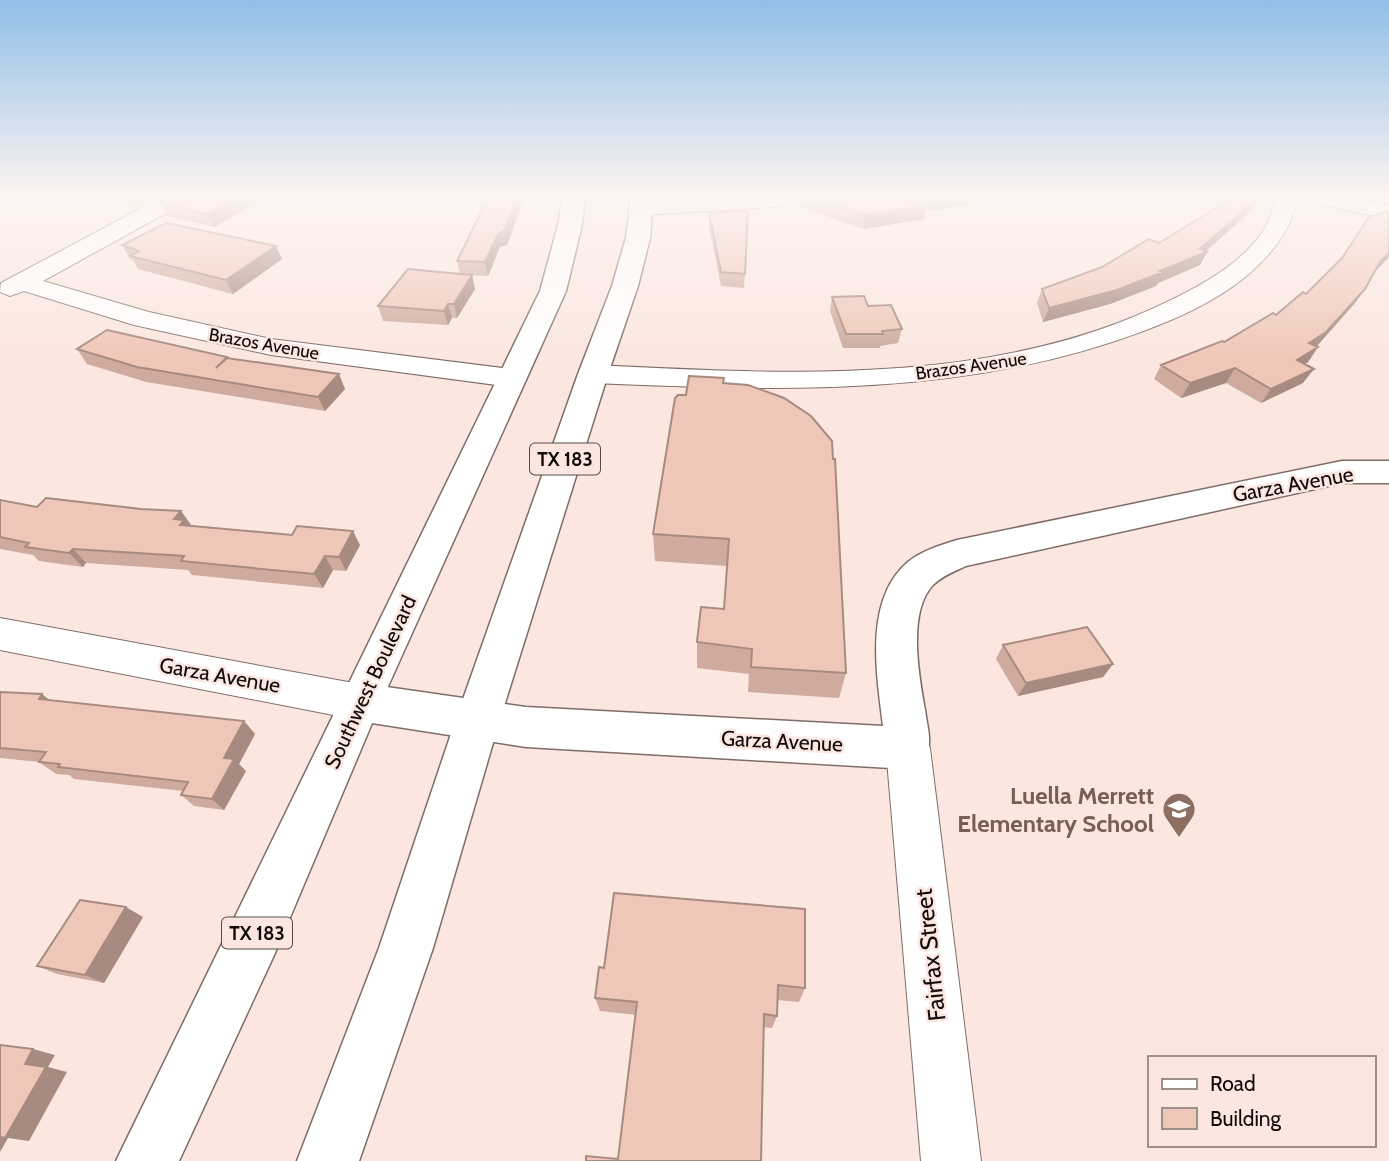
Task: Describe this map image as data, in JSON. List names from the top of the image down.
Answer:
{
  "streets": {
    "main road": ["TX 183", "Garza Avenue", "Southwest Boulevard"],
    "street": ["Brazos Avenue", "Fairfax Street"]
  },
  "crossings": [
    ["Brazos Avenue", "TX 183"],
    ["Brazos Avenue", "Southwest Boulevard"],
    ["TX 183", "Garza Avenue"],
    ["Garza Avenue", "Southwest Boulevard"],
    ["Garza Avenue", "Fairfax Street"]
  ],
  "places": {
    "school or university": ["Luella Merrett Elementary School"]
  },
  "legend": ["Road", "Building"]
}
